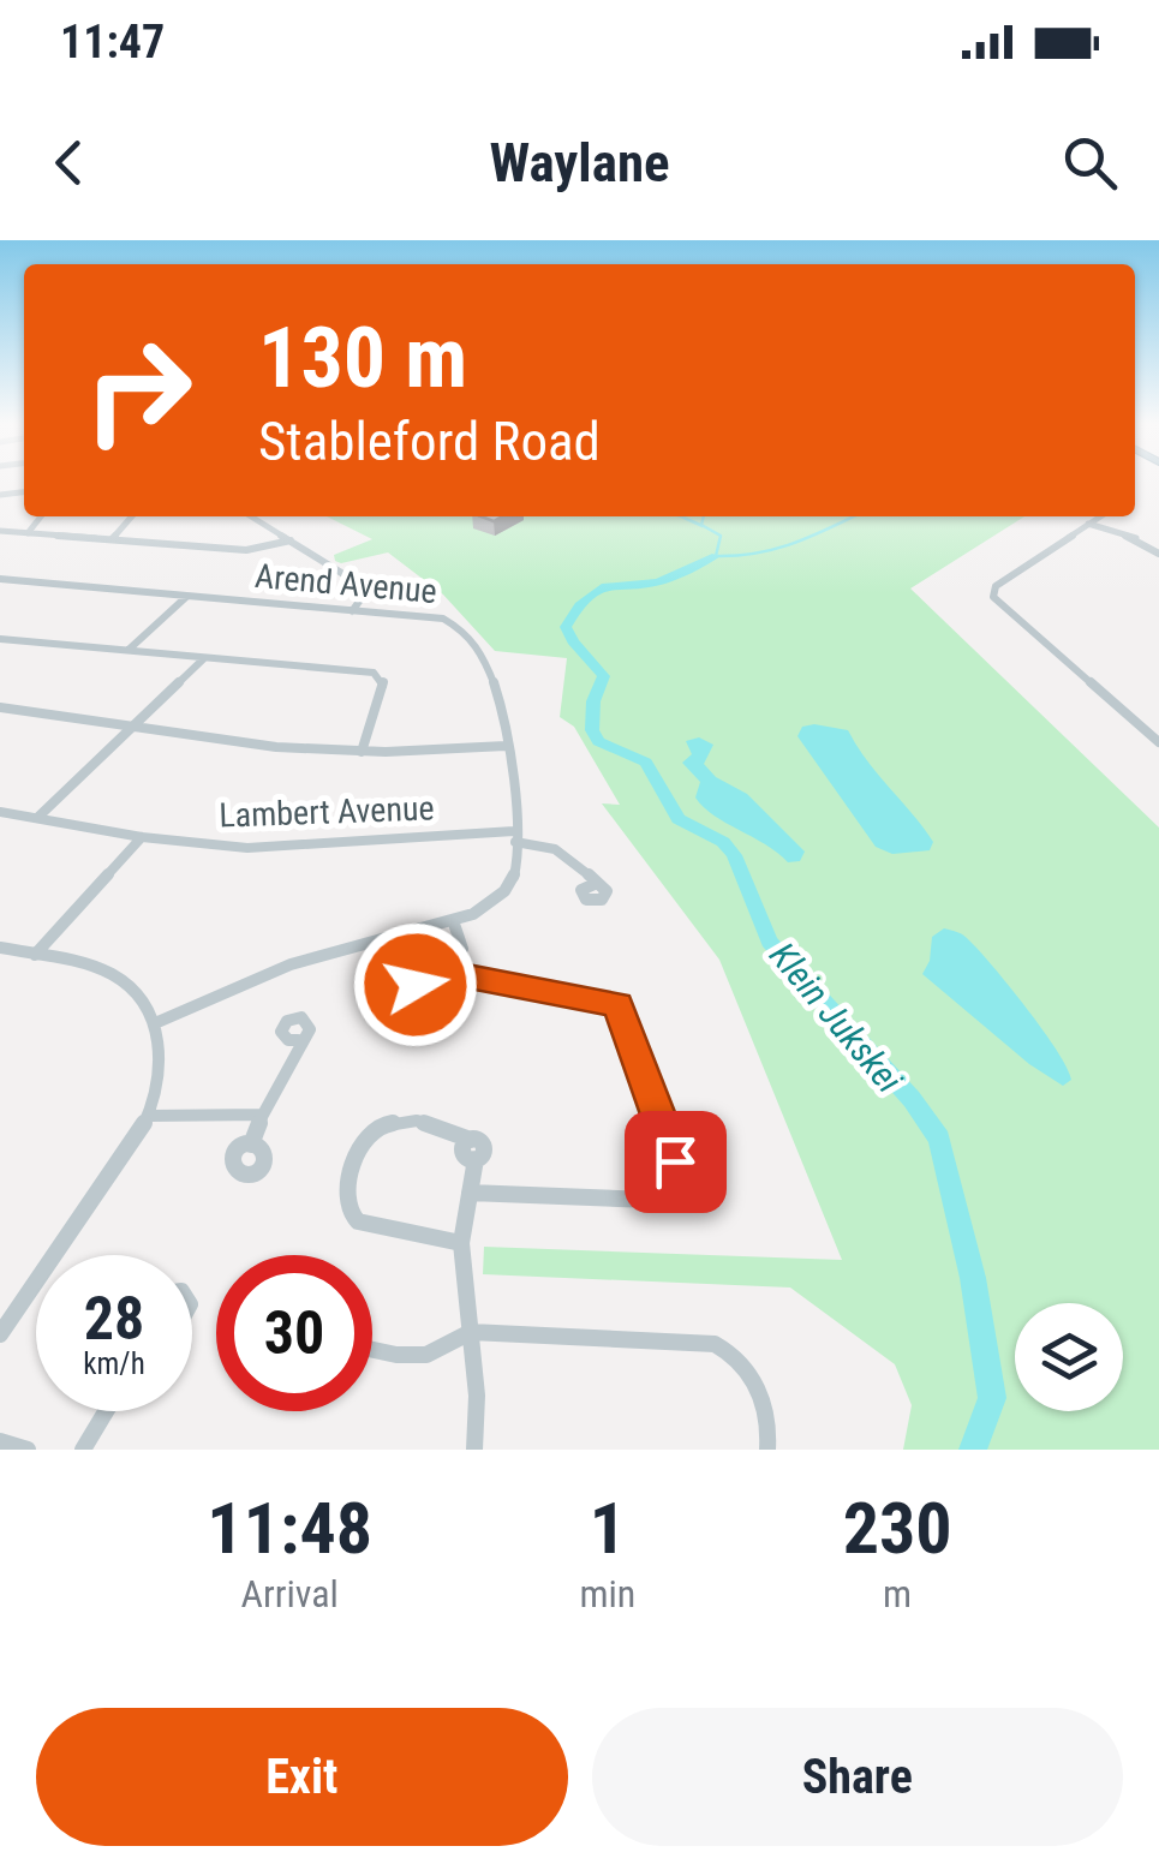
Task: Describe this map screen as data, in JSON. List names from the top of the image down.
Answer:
{
  "streets": {
    "street": ["Arend Avenue", "Lambert Avenue"]
  },
  "crossings": [
    ["Arend Avenue", "Lambert Avenue"]
  ],
  "water": ["Klein Jukskei"],
  "page": {
    "status": "11:47",
    "header": "Waylane",
    "turn": ["130 m", "Stableford Road"],
    "speed": "28 km/h",
    "limit": "30",
    "eta": [
      "11:48",
      "Arrival",
      "1",
      "min",
      "230",
      "m"
    ],
    "buttons": ["Exit", "Share"]
  }
}
